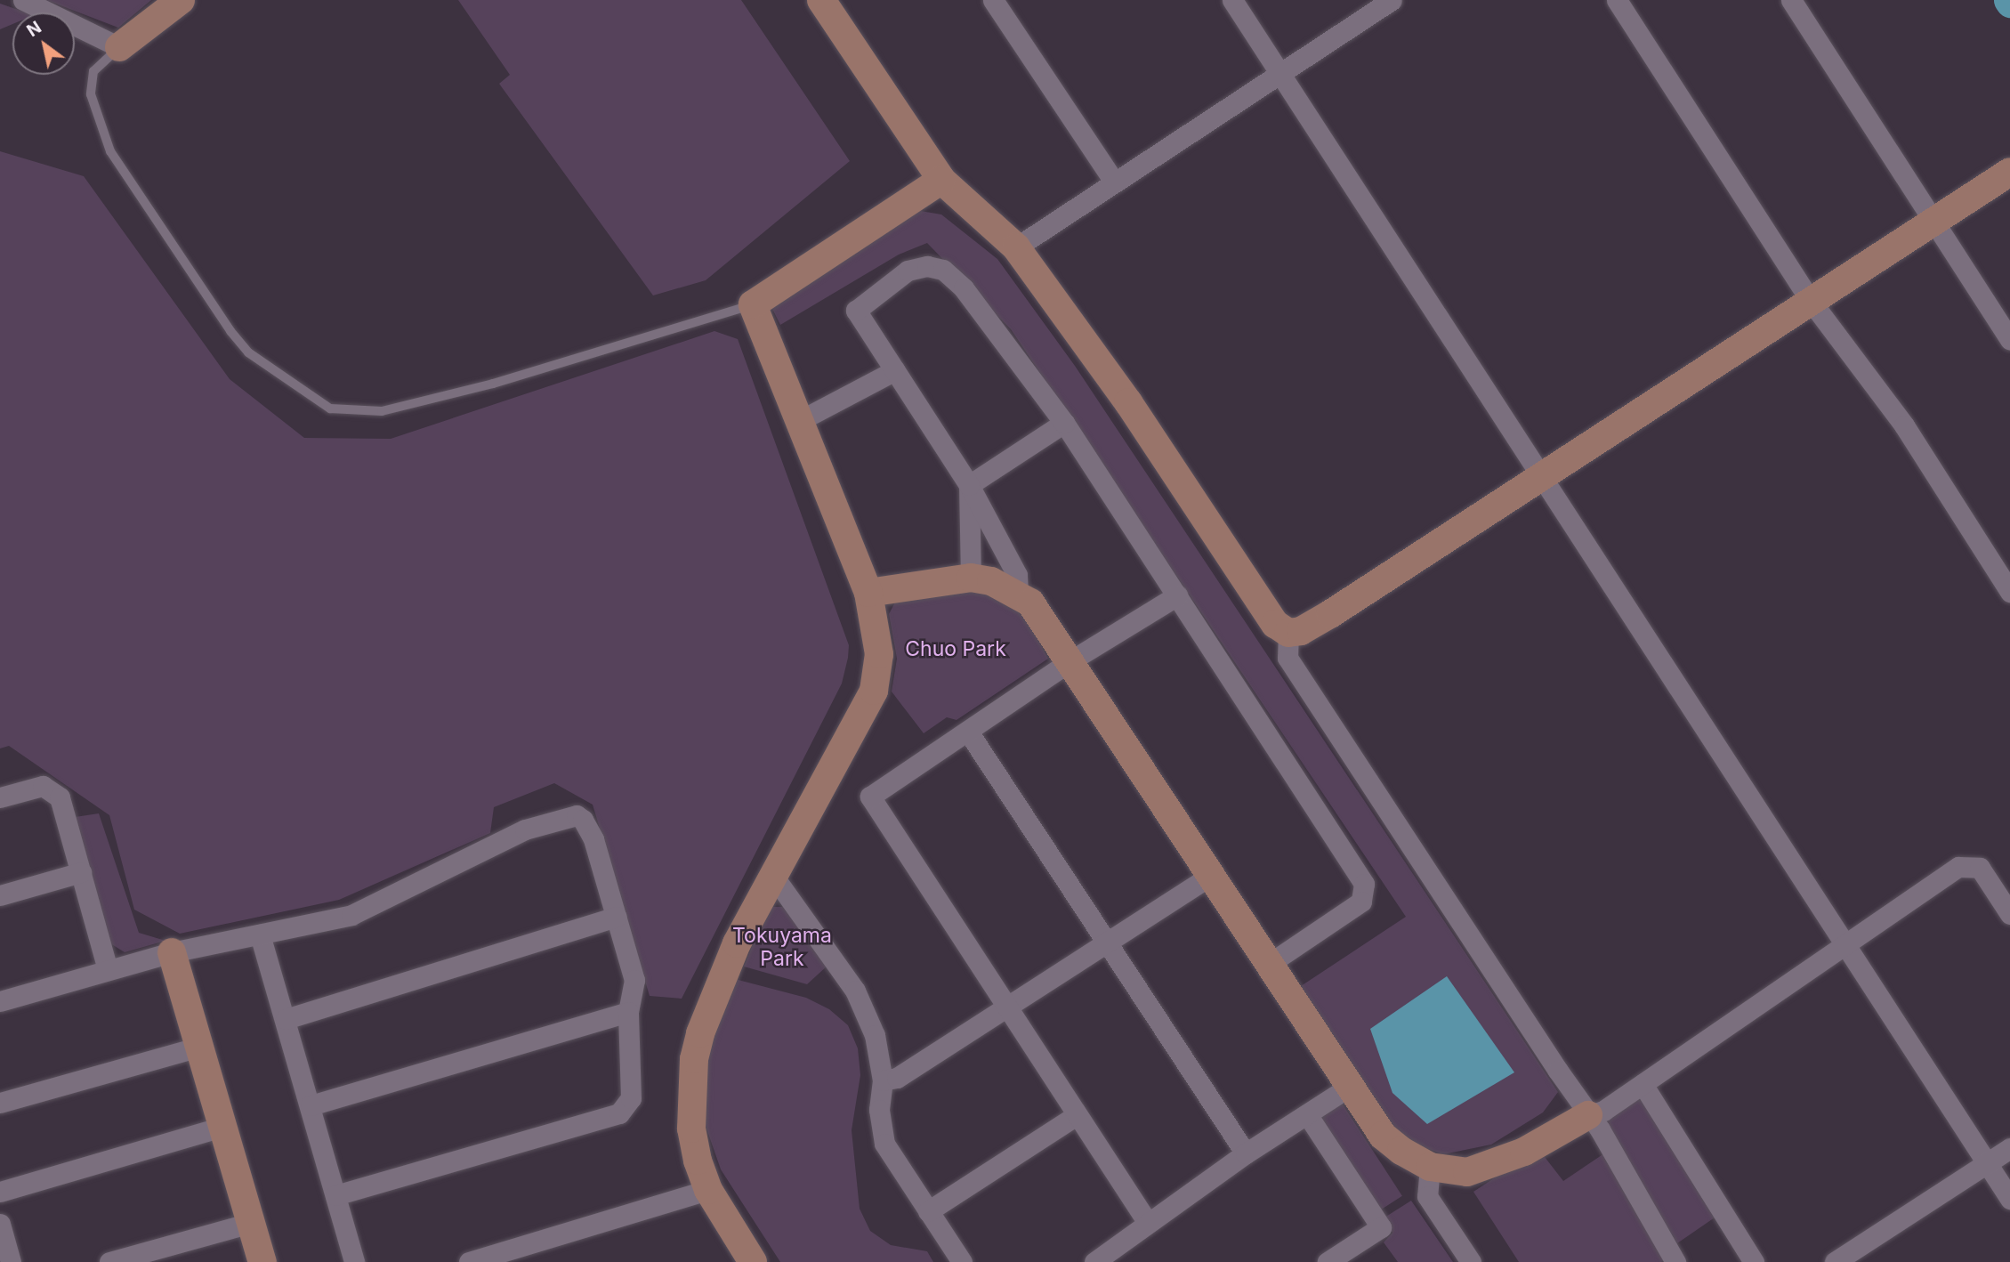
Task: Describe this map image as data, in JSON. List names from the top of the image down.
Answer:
{
  "parks": ["Chuo Park", "Tokuyama Park"],
  "north": "top left"
}
